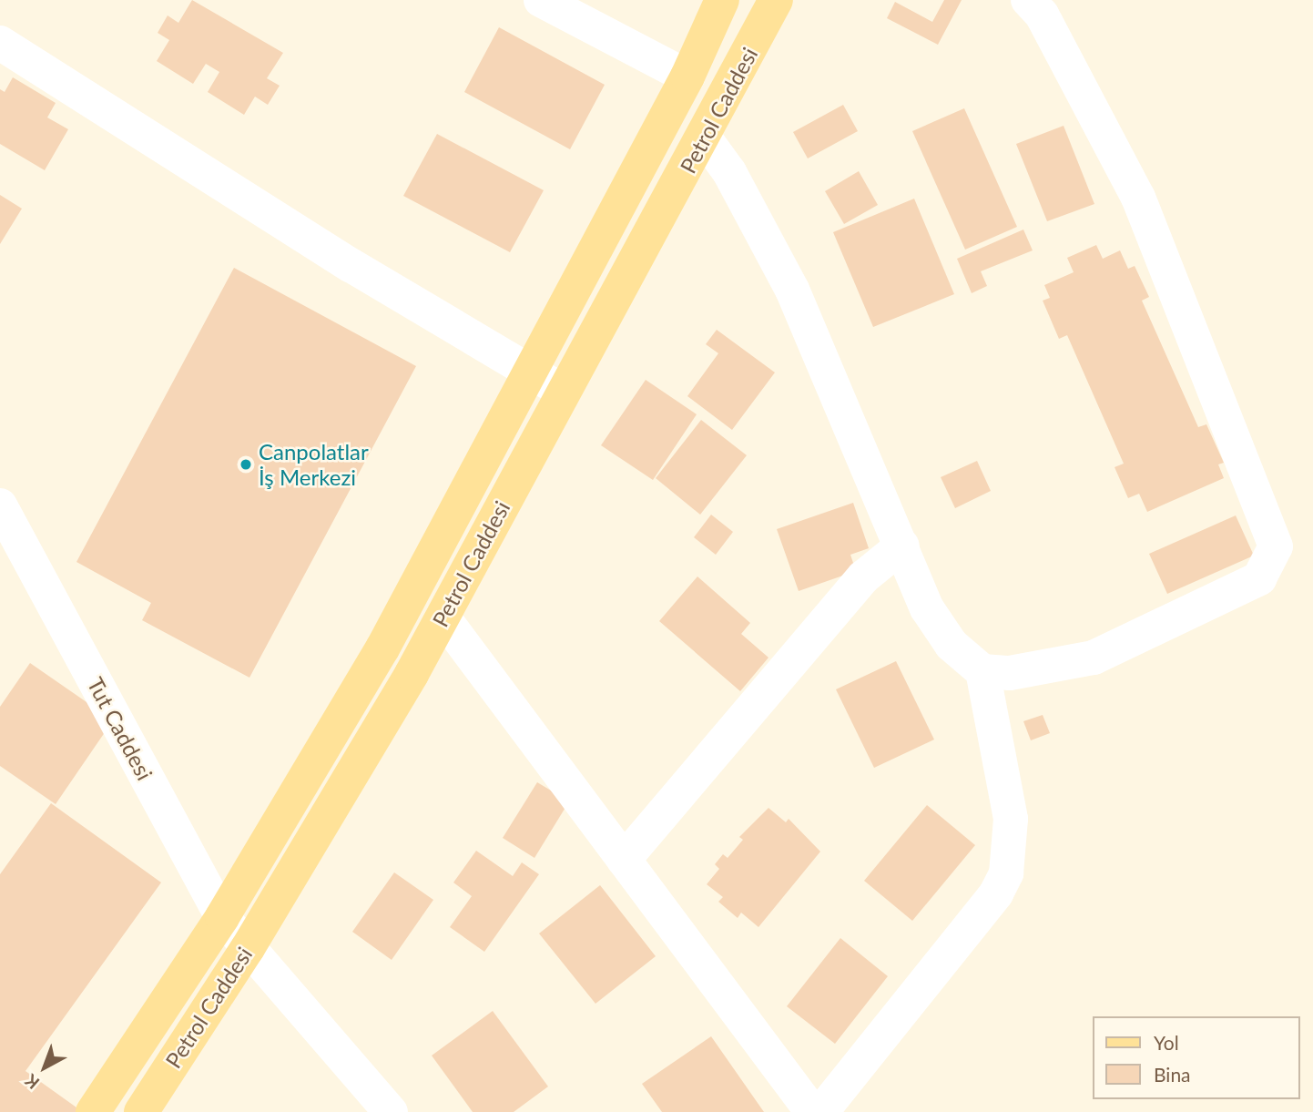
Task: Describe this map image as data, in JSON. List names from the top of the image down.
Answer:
{
  "streets": {
    "main road": ["Petrol Caddesi"],
    "street": ["Tut Caddesi"]
  },
  "crossings": [
    ["Petrol Caddesi", "Tut Caddesi"]
  ],
  "places": ["Canpolatlar İş Merkezi"],
  "legend": ["Yol", "Bina"],
  "north": "bottom left"
}
